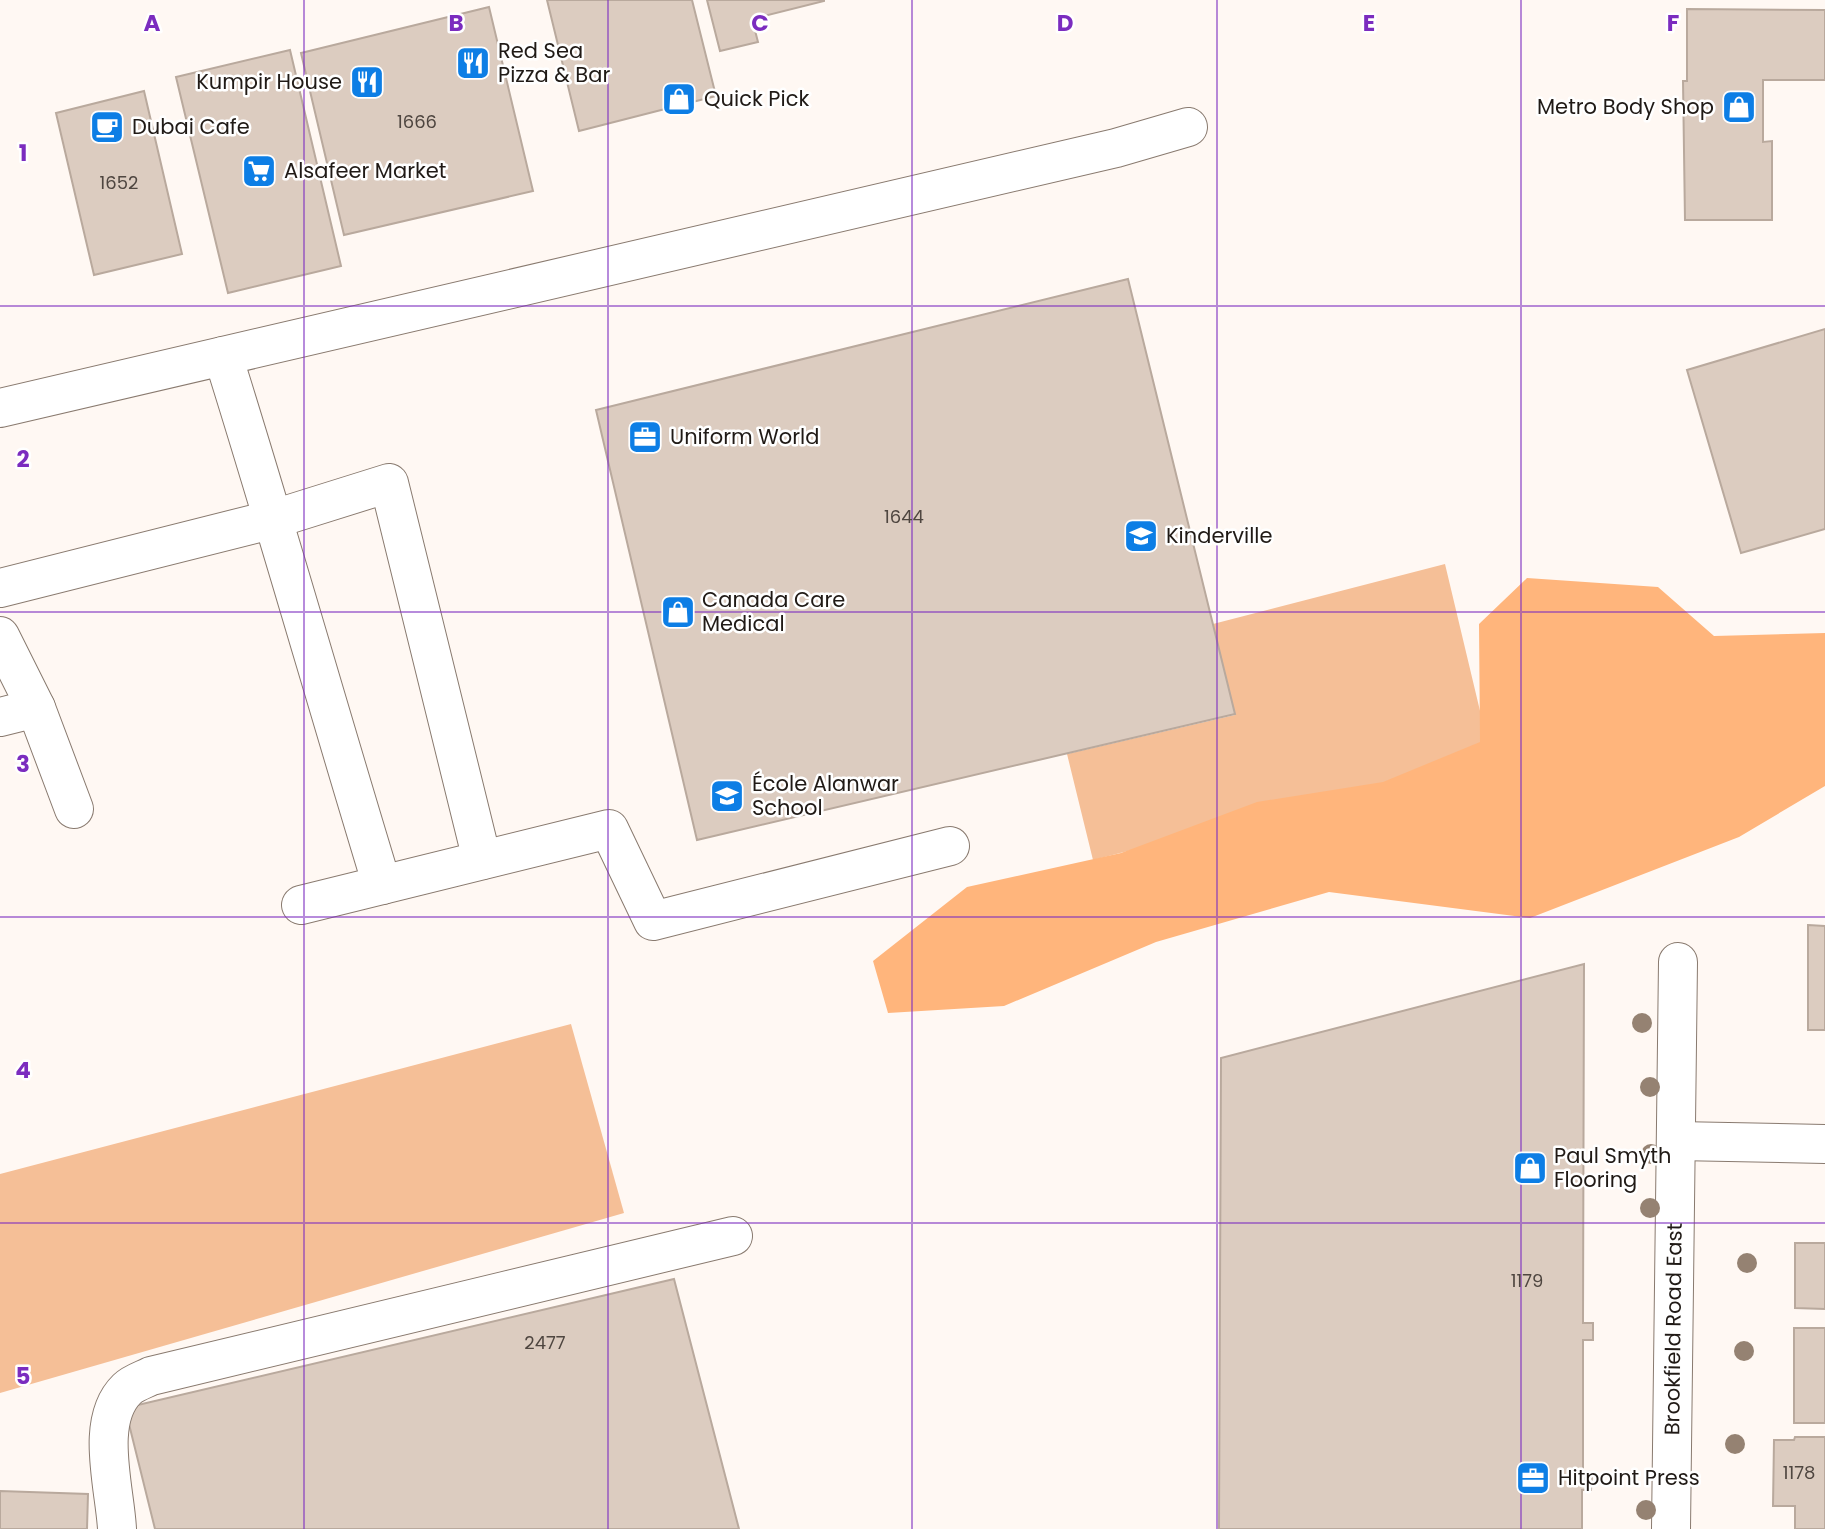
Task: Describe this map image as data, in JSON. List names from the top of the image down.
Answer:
{
  "streets": {
    "street": ["Brookfield Road East"]
  },
  "places": {
    "restaurant": ["Red Sea Pizza & Bar", "Kumpir House"],
    "shop": [
      "Quick Pick",
      "Metro Body Shop",
      "Canada Care Medical",
      "Paul Smyth Flooring"
    ],
    "cafe": ["Dubai Cafe"],
    "supermarket": ["Alsafeer Market"],
    "office": ["Uniform World", "Hitpoint Press"],
    "school or university": ["Kinderville", "École Alanwar School"]
  },
  "house_numbers": [
    "1666",
    "1652",
    "1644",
    "1179",
    "2477",
    "1178"
  ],
  "grid": {
    "columns": [
      "A",
      "B",
      "C",
      "D",
      "E",
      "F"
    ],
    "rows": [
      "1",
      "2",
      "3",
      "4",
      "5"
    ]
  }
}
